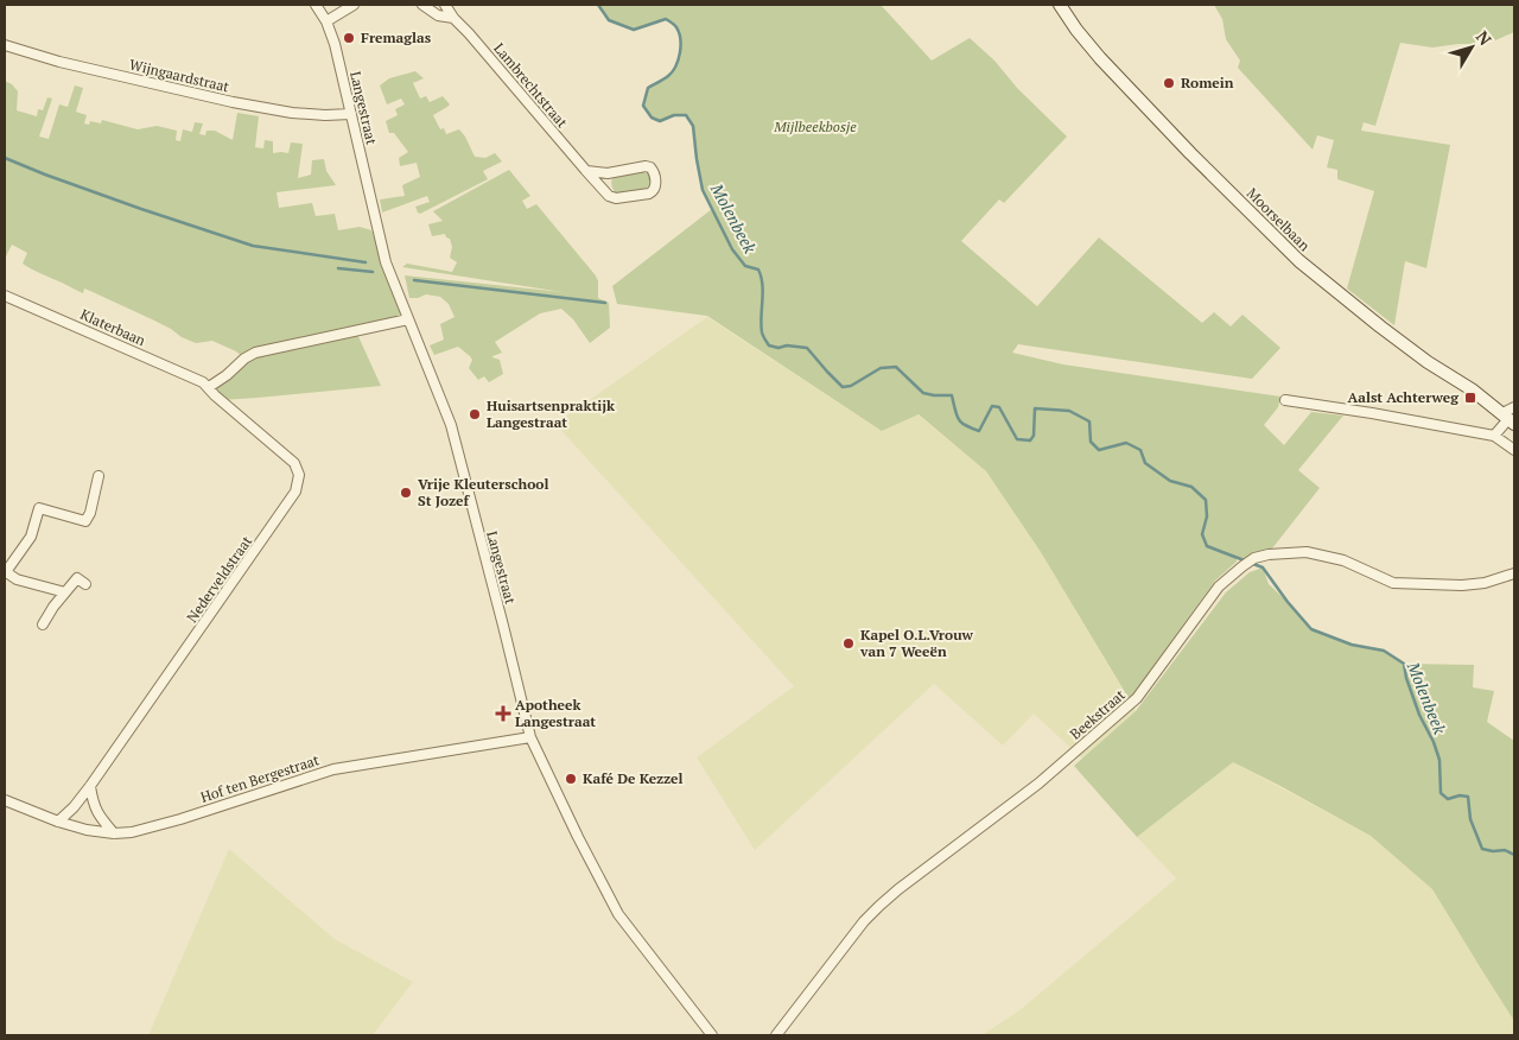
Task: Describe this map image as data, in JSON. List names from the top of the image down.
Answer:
{
  "streets": {
    "main road": ["Moorselbaan"],
    "street": [
      "Wijngaardstraat",
      "Lambrechtstraat",
      "Langestraat",
      "Klaterbaan",
      "Nederveldstraat",
      "Beekstraat",
      "Hof ten Bergestraat"
    ]
  },
  "crossings": [
    ["Wijngaardstraat", "Langestraat"],
    ["Langestraat", "Hof ten Bergestraat"],
    ["Klaterbaan", "Nederveldstraat"],
    ["Nederveldstraat", "Hof ten Bergestraat"]
  ],
  "water": ["Molenbeek"],
  "parks": ["Mijlbeekbosje"],
  "places": {
    "other": [
      "Fremaglas",
      "Romein",
      "Huisartsenpraktijk Langestraat",
      "Vrije Kleuterschool St Jozef",
      "Kapel O.L.Vrouw van 7 Weeën",
      "Kafé De Kezzel"
    ],
    "transit": ["Aalst Achterweg"],
    "health": ["Apotheek Langestraat"]
  },
  "north": "top right"
}
